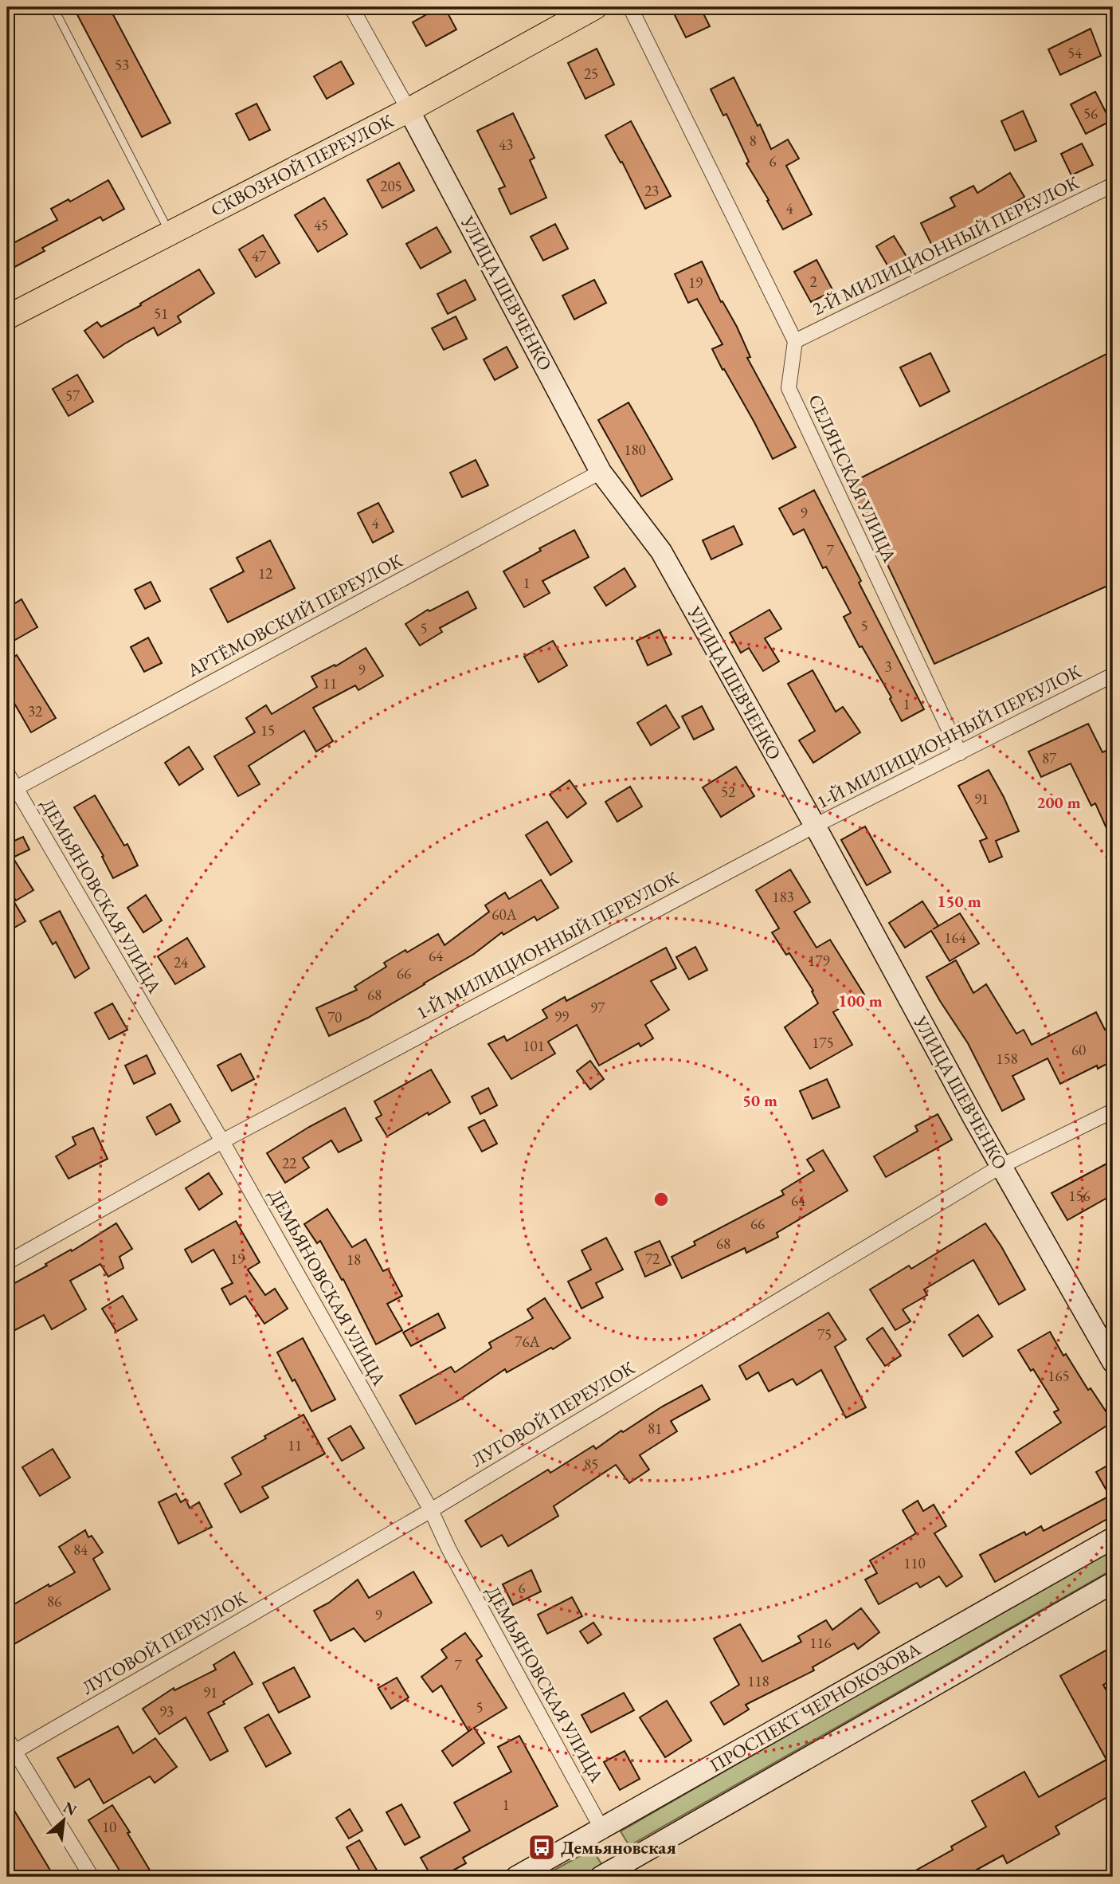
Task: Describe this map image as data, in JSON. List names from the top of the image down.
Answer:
{
  "streets": {
    "main road": ["СКВОЗНОЙ ПЕРЕУЛОК"],
    "street": [
      "2-Й МИЛИЦИОННЫЙ ПЕРЕУЛОК",
      "УЛИЦА ШЕВЧЕНКО",
      "СЕЛЯНСКАЯ УЛИЦА",
      "АРТЁМОВСКИЙ ПЕРЕУЛОК",
      "1-Й МИЛИЦИОННЫЙ ПЕРЕУЛОК",
      "ДЕМЬЯНОВСКАЯ УЛИЦА",
      "ЛУГОВОЙ ПЕРЕУЛОК",
      "ПРОСПЕКТ ЧЕРНОКОЗОВА"
    ]
  },
  "crossings": [
    ["СКВОЗНОЙ ПЕРЕУЛОК", "УЛИЦА ШЕВЧЕНКО"],
    ["2-Й МИЛИЦИОННЫЙ ПЕРЕУЛОК", "СЕЛЯНСКАЯ УЛИЦА"],
    ["УЛИЦА ШЕВЧЕНКО", "АРТЁМОВСКИЙ ПЕРЕУЛОК"],
    ["УЛИЦА ШЕВЧЕНКО", "1-Й МИЛИЦИОННЫЙ ПЕРЕУЛОК"],
    ["УЛИЦА ШЕВЧЕНКО", "ЛУГОВОЙ ПЕРЕУЛОК"],
    ["СЕЛЯНСКАЯ УЛИЦА", "1-Й МИЛИЦИОННЫЙ ПЕРЕУЛОК"],
    ["АРТЁМОВСКИЙ ПЕРЕУЛОК", "ДЕМЬЯНОВСКАЯ УЛИЦА"],
    ["1-Й МИЛИЦИОННЫЙ ПЕРЕУЛОК", "ДЕМЬЯНОВСКАЯ УЛИЦА"],
    ["ДЕМЬЯНОВСКАЯ УЛИЦА", "ЛУГОВОЙ ПЕРЕУЛОК"],
    ["ДЕМЬЯНОВСКАЯ УЛИЦА", "ПРОСПЕКТ ЧЕРНОКОЗОВА"]
  ],
  "places": {
    "bus stop": ["Демьяновская"]
  },
  "house_numbers": [
    "54",
    "53",
    "25",
    "56",
    "8",
    "43",
    "6",
    "205",
    "23",
    "4",
    "45",
    "47",
    "2",
    "19",
    "51",
    "57",
    "180",
    "9",
    "4",
    "7",
    "12",
    "1",
    "5",
    "5",
    "3",
    "9",
    "11",
    "1",
    "32",
    "15",
    "87",
    "52",
    "91",
    "183",
    "60А",
    "164",
    "64",
    "179",
    "24",
    "66",
    "68",
    "97",
    "99",
    "70",
    "175",
    "101",
    "60",
    "158",
    "22",
    "156",
    "64",
    "66",
    "68",
    "19",
    "72",
    "18",
    "75",
    "76А",
    "165",
    "81",
    "11",
    "85",
    "84",
    "110",
    "6",
    "86",
    "9",
    "116",
    "7",
    "118",
    "91",
    "5",
    "93",
    "1",
    "10"
  ],
  "north": "top right",
  "rings": [
    "200 m",
    "150 m",
    "100 m",
    "50 m"
  ]
}
